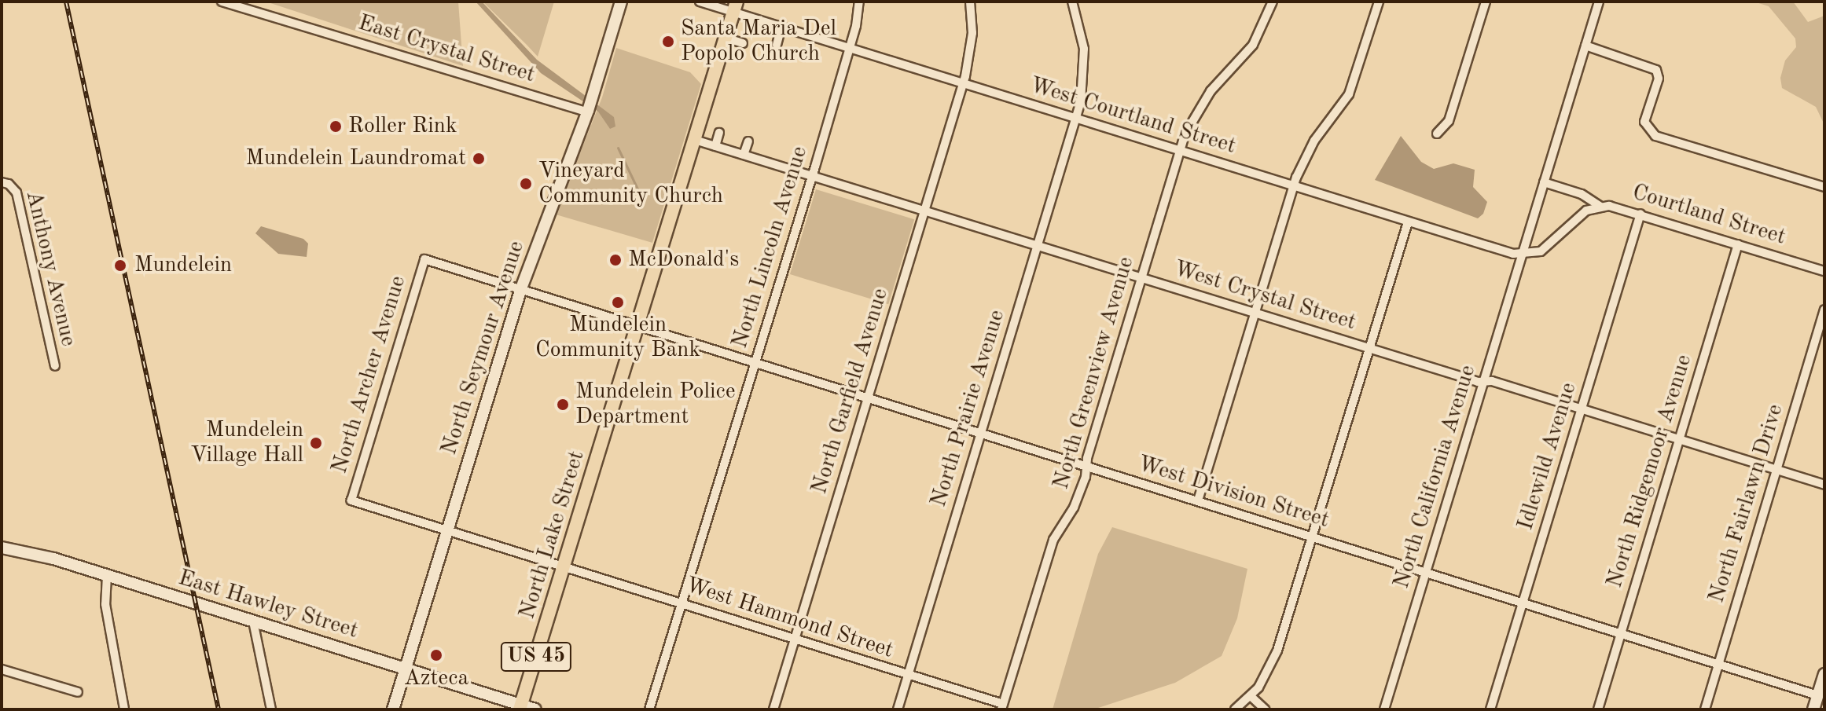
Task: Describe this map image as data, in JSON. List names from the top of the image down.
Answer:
{
  "streets": {
    "main road": ["North Lake Street", "US 45"],
    "street": [
      "East Crystal Street",
      "West Courtland Street",
      "Courtland Street",
      "North Lincoln Avenue",
      "Anthony Avenue",
      "West Crystal Street",
      "North Seymour Avenue",
      "North Greenview Avenue",
      "North Archer Avenue",
      "North Garfield Avenue",
      "North Prairie Avenue",
      "Idlewild Avenue",
      "North Ridgemoor Avenue",
      "North California Avenue",
      "West Division Street",
      "North Fairlawn Drive",
      "East Hawley Street",
      "West Hammond Street"
    ]
  },
  "crossings": [
    ["East Crystal Street", "North Seymour Avenue"],
    ["West Courtland Street", "Courtland Street"],
    ["West Courtland Street", "North Lincoln Avenue"],
    ["West Courtland Street", "North Greenview Avenue"],
    ["West Courtland Street", "North Garfield Avenue"],
    ["West Courtland Street", "North Prairie Avenue"],
    ["West Courtland Street", "North California Avenue"],
    ["West Courtland Street", "North Lake Street"],
    ["Courtland Street", "Idlewild Avenue"],
    ["Courtland Street", "North Ridgemoor Avenue"],
    ["Courtland Street", "North California Avenue"],
    ["North Lincoln Avenue", "West Crystal Street"],
    ["North Lincoln Avenue", "West Division Street"],
    ["North Lincoln Avenue", "West Hammond Street"],
    ["West Crystal Street", "North Greenview Avenue"],
    ["West Crystal Street", "North Garfield Avenue"],
    ["West Crystal Street", "North Prairie Avenue"],
    ["West Crystal Street", "Idlewild Avenue"],
    ["West Crystal Street", "North Ridgemoor Avenue"],
    ["West Crystal Street", "North California Avenue"],
    ["West Crystal Street", "North Fairlawn Drive"],
    ["West Crystal Street", "North Lake Street"],
    ["North Seymour Avenue", "West Division Street"],
    ["North Seymour Avenue", "East Hawley Street"],
    ["North Seymour Avenue", "West Hammond Street"],
    ["North Greenview Avenue", "West Division Street"],
    ["North Greenview Avenue", "West Hammond Street"],
    ["North Archer Avenue", "West Division Street"],
    ["North Archer Avenue", "West Hammond Street"],
    ["North Garfield Avenue", "West Division Street"],
    ["North Garfield Avenue", "West Hammond Street"],
    ["North Prairie Avenue", "West Division Street"],
    ["North Prairie Avenue", "West Hammond Street"],
    ["Idlewild Avenue", "West Division Street"],
    ["North Ridgemoor Avenue", "West Division Street"],
    ["North California Avenue", "West Division Street"],
    ["West Division Street", "North Fairlawn Drive"],
    ["West Division Street", "North Lake Street"],
    ["North Lake Street", "East Hawley Street"],
    ["North Lake Street", "West Hammond Street"]
  ],
  "places": [
    "Santa Maria Del Popolo Church",
    "Roller Rink",
    "Mundelein Laundromat",
    "Vineyard Community Church",
    "McDonald's",
    "Mundelein",
    "Mundelein Community Bank",
    "Mundelein Police Department",
    "Mundelein Village Hall",
    "Azteca"
  ]
}
